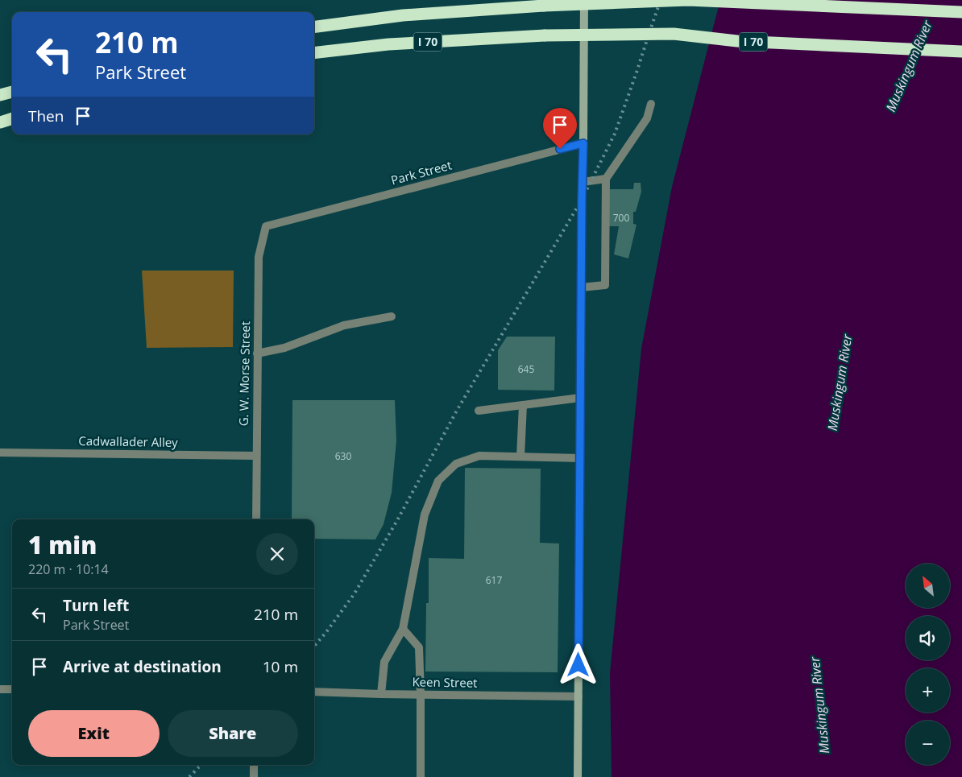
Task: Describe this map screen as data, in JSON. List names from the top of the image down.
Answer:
{
  "streets": {
    "highway": ["I 70"],
    "street": [
      "Park Street",
      "G. W. Morse Street",
      "Cadwallader Alley",
      "Keen Street"
    ]
  },
  "crossings": [
    ["Park Street", "G. W. Morse Street"],
    ["G. W. Morse Street", "Cadwallader Alley"]
  ],
  "water": ["Muskingum River"],
  "house_numbers": [
    "700",
    "645",
    "630",
    "617"
  ],
  "north": "top left",
  "page": {
    "turn": ["210 m", "Park Street"],
    "then": "Then",
    "heading": ["1 min", "220 m · 10:14"],
    "map_buttons": ["+", "−"],
    "list": [
      {
        "name": "Turn left",
        "note": "Park Street",
        "value": "210 m"
      },
      {
        "name": "Arrive at destination",
        "value": "10 m"
      }
    ],
    "buttons": ["Exit", "Share"]
  }
}
